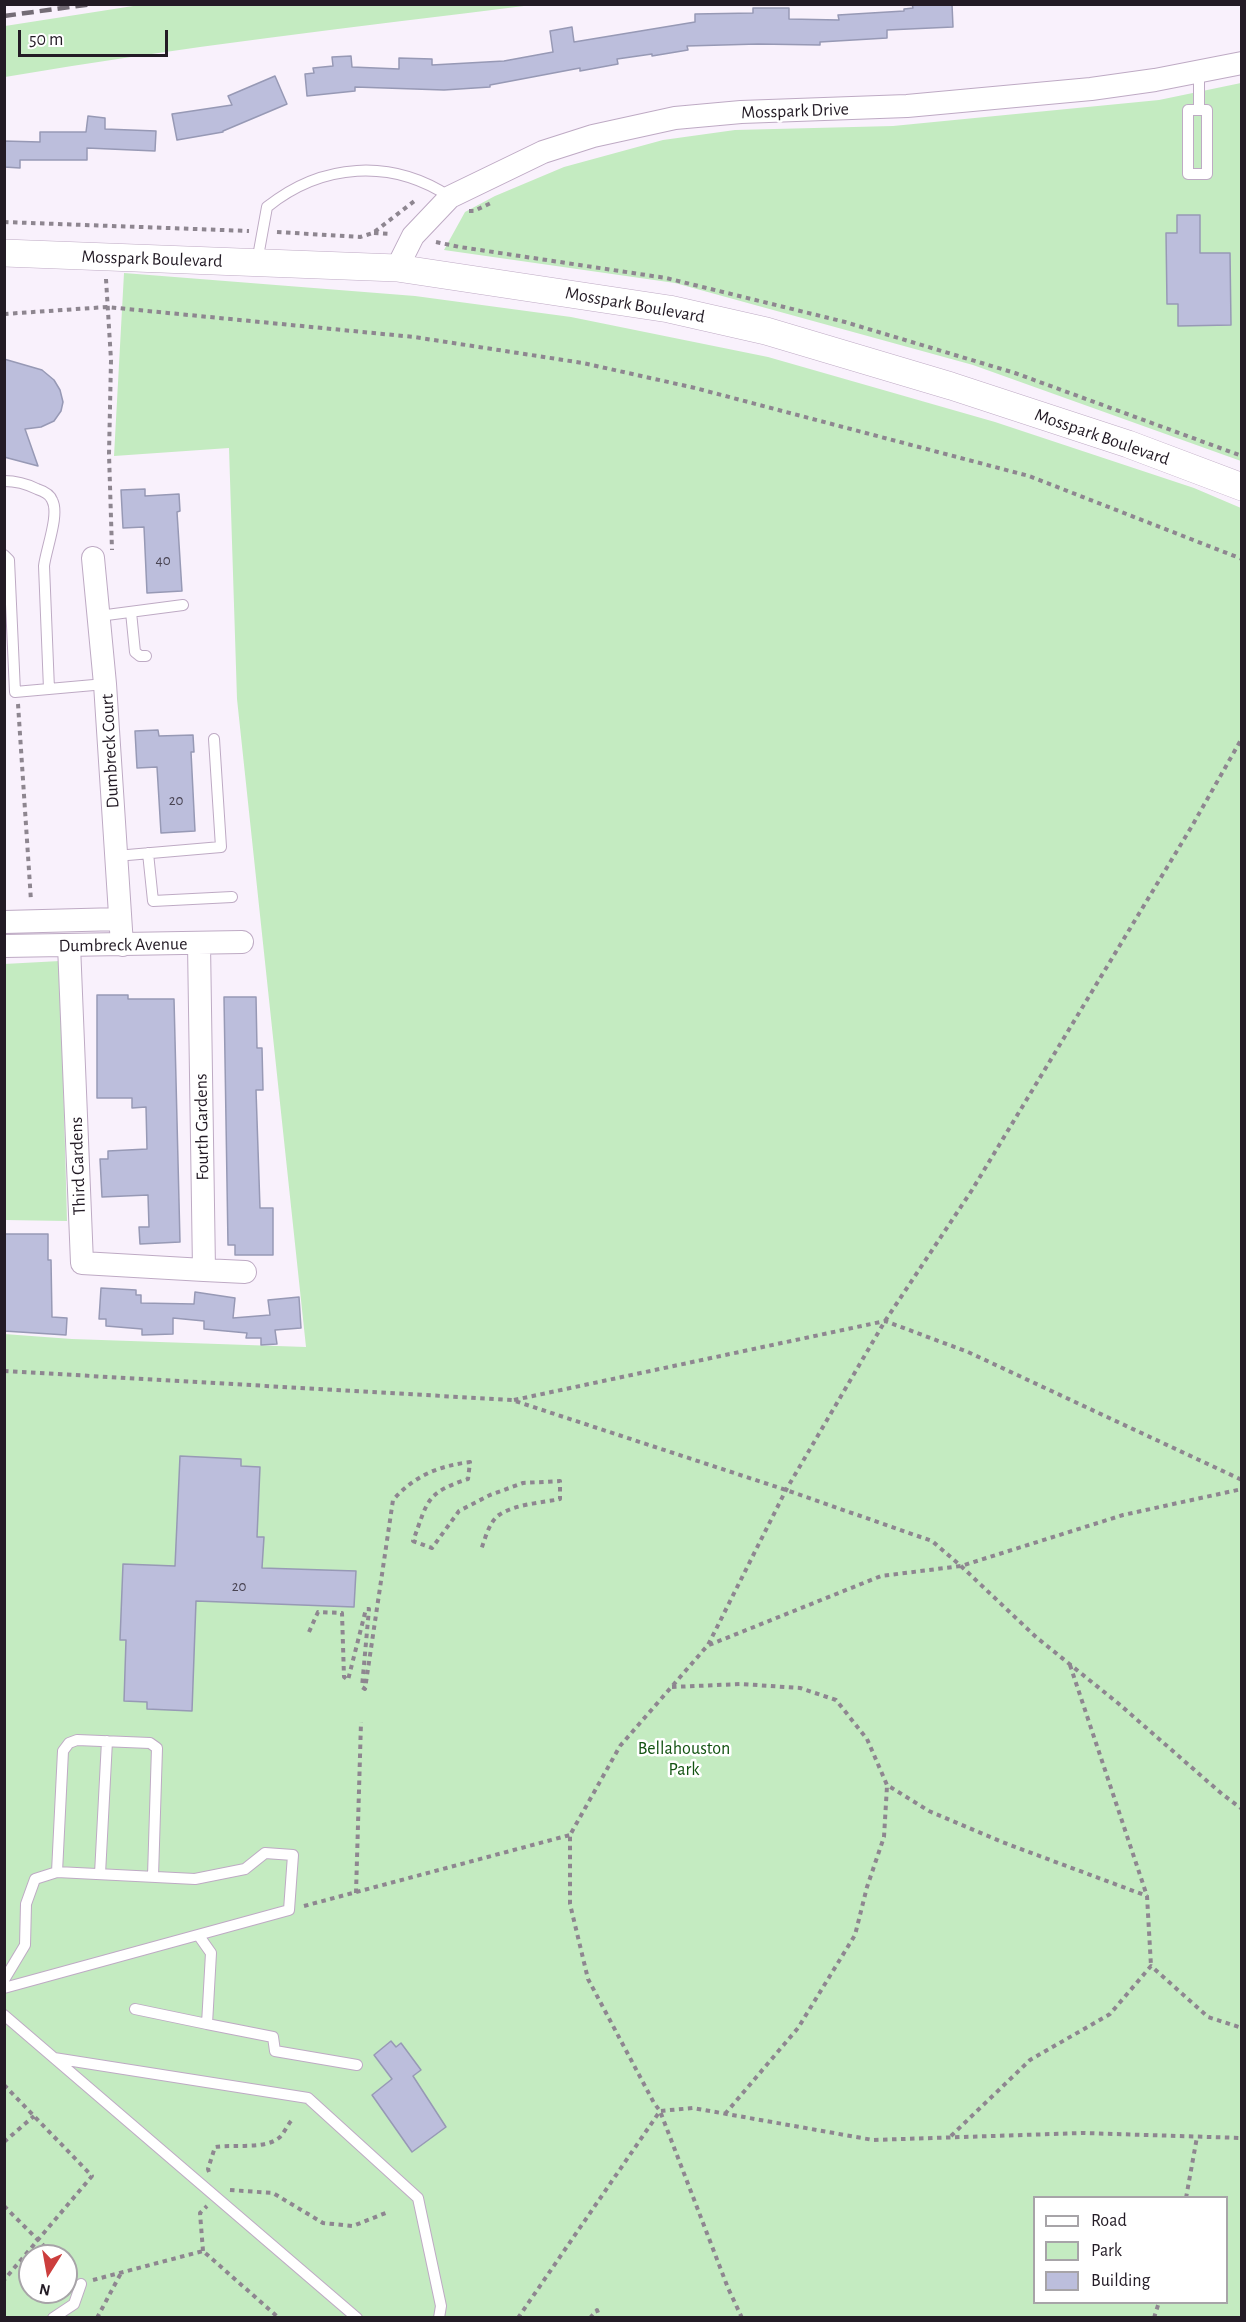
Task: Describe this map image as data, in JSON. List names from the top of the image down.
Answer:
{
  "streets": {
    "street": [
      "Mosspark Drive",
      "Mosspark Boulevard",
      "Dumbreck Court",
      "Dumbreck Avenue",
      "Fourth Gardens",
      "Third Gardens"
    ]
  },
  "crossings": [
    ["Mosspark Drive", "Mosspark Boulevard"],
    ["Dumbreck Court", "Dumbreck Avenue"],
    ["Dumbreck Avenue", "Fourth Gardens"],
    ["Dumbreck Avenue", "Third Gardens"],
    ["Fourth Gardens", "Third Gardens"]
  ],
  "parks": ["Bellahouston Park"],
  "house_numbers": ["40", "20", "20"],
  "legend": ["Road", "Park", "Building"],
  "scale_bar": "50 m",
  "north": "bottom"
}
